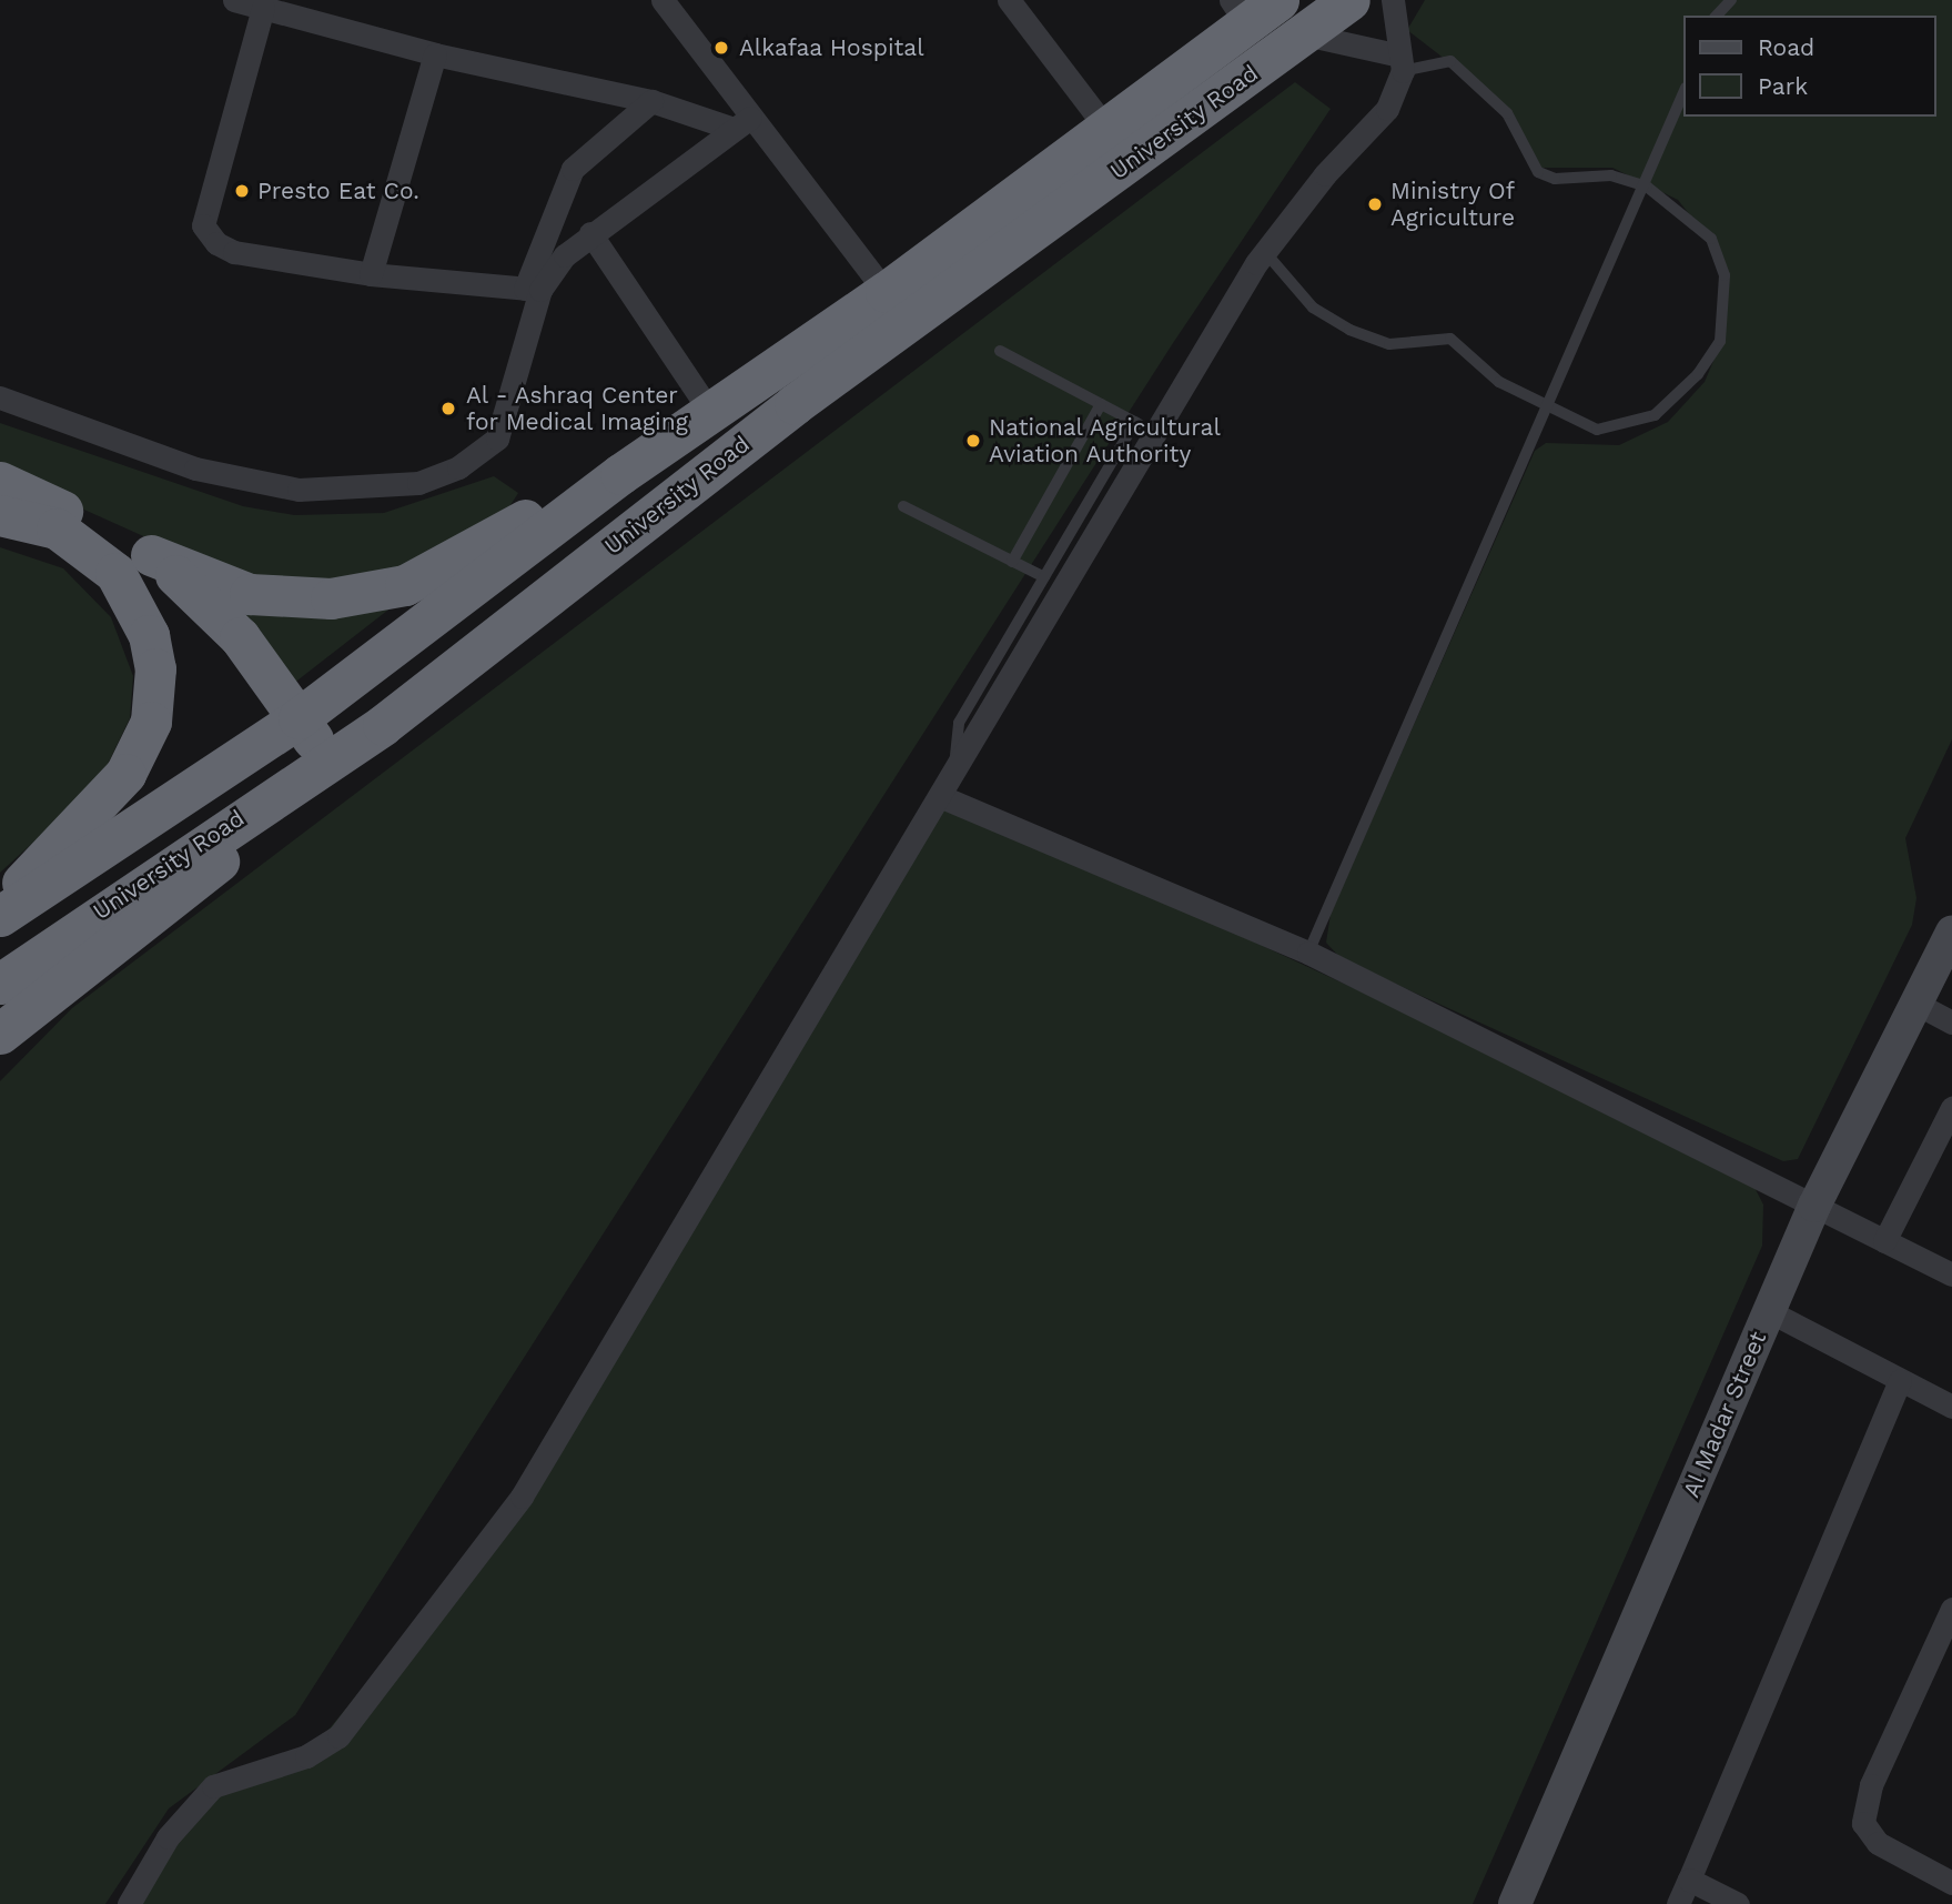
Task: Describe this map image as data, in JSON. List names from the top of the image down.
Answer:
{
  "streets": {
    "highway": ["University Road"],
    "street": ["Al Madar Street"]
  },
  "places": [
    "Alkafaa Hospital",
    "Presto Eat Co.",
    "Ministry Of Agriculture",
    "Al - Ashraq Center for Medical Imaging",
    "National Agricultural Aviation Authority"
  ],
  "legend": ["Road", "Park"]
}
